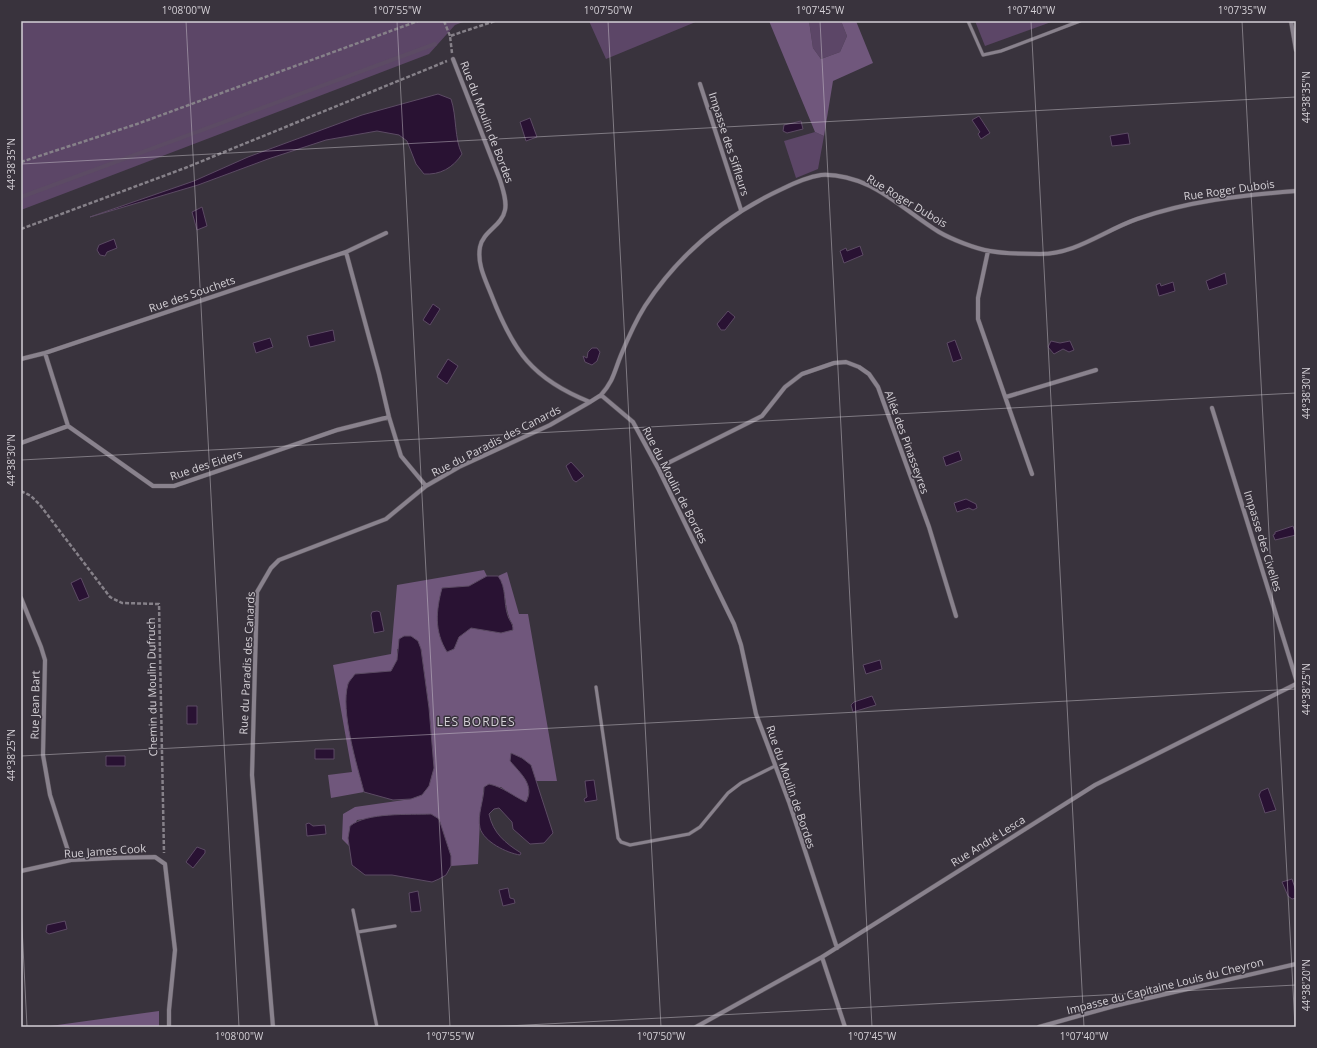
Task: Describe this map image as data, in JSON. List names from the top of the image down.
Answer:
{
  "streets": {
    "street": [
      "Rue du Moulin de Bordes",
      "Impasse des Siffleurs",
      "Rue Roger Dubois",
      "Rue des Souchets",
      "Rue du Paradis des Canards",
      "Allée des Pinasseyres",
      "Rue des Eiders",
      "Impasse des Civelles",
      "Rue Jean Bart",
      "Rue André Lesca",
      "Rue James Cook",
      "Impasse du Capitaine Louis du Cheyron"
    ],
    "path": ["Chemin du Moulin Dufruch"]
  },
  "crossings": [
    ["Rue du Moulin de Bordes", "Rue Roger Dubois"],
    ["Rue du Moulin de Bordes", "Rue du Paradis des Canards"],
    ["Rue du Moulin de Bordes", "Allée des Pinasseyres"],
    ["Rue du Moulin de Bordes", "Rue André Lesca"],
    ["Impasse des Siffleurs", "Rue Roger Dubois"],
    ["Chemin du Moulin Dufruch", "Rue James Cook"],
    ["Rue Jean Bart", "Rue James Cook"]
  ],
  "districts": ["LES BORDES"],
  "coordinates": [
    "1°08'00\"W",
    "1°07'55\"W",
    "1°07'50\"W",
    "1°07'45\"W",
    "1°07'40\"W",
    "1°07'35\"W",
    "44°38'35\"N",
    "44°38'30\"N",
    "44°38'25\"N",
    "44°38'20\"N"
  ]
}
